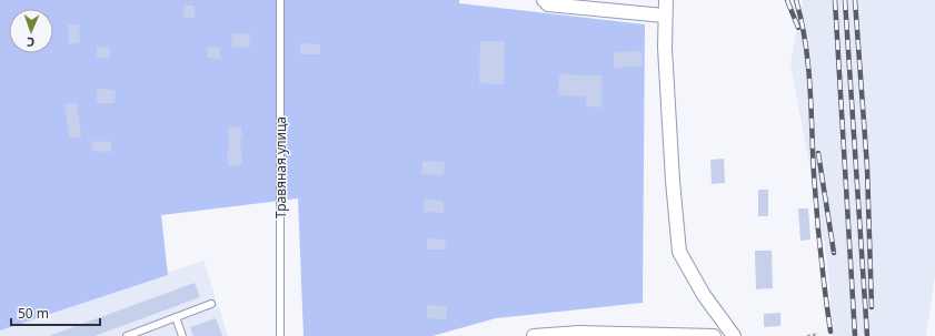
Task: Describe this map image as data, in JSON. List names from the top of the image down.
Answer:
{
  "streets": {
    "lane": ["Травяная улица"]
  },
  "scale_bar": "50 m",
  "north": "bottom"
}
